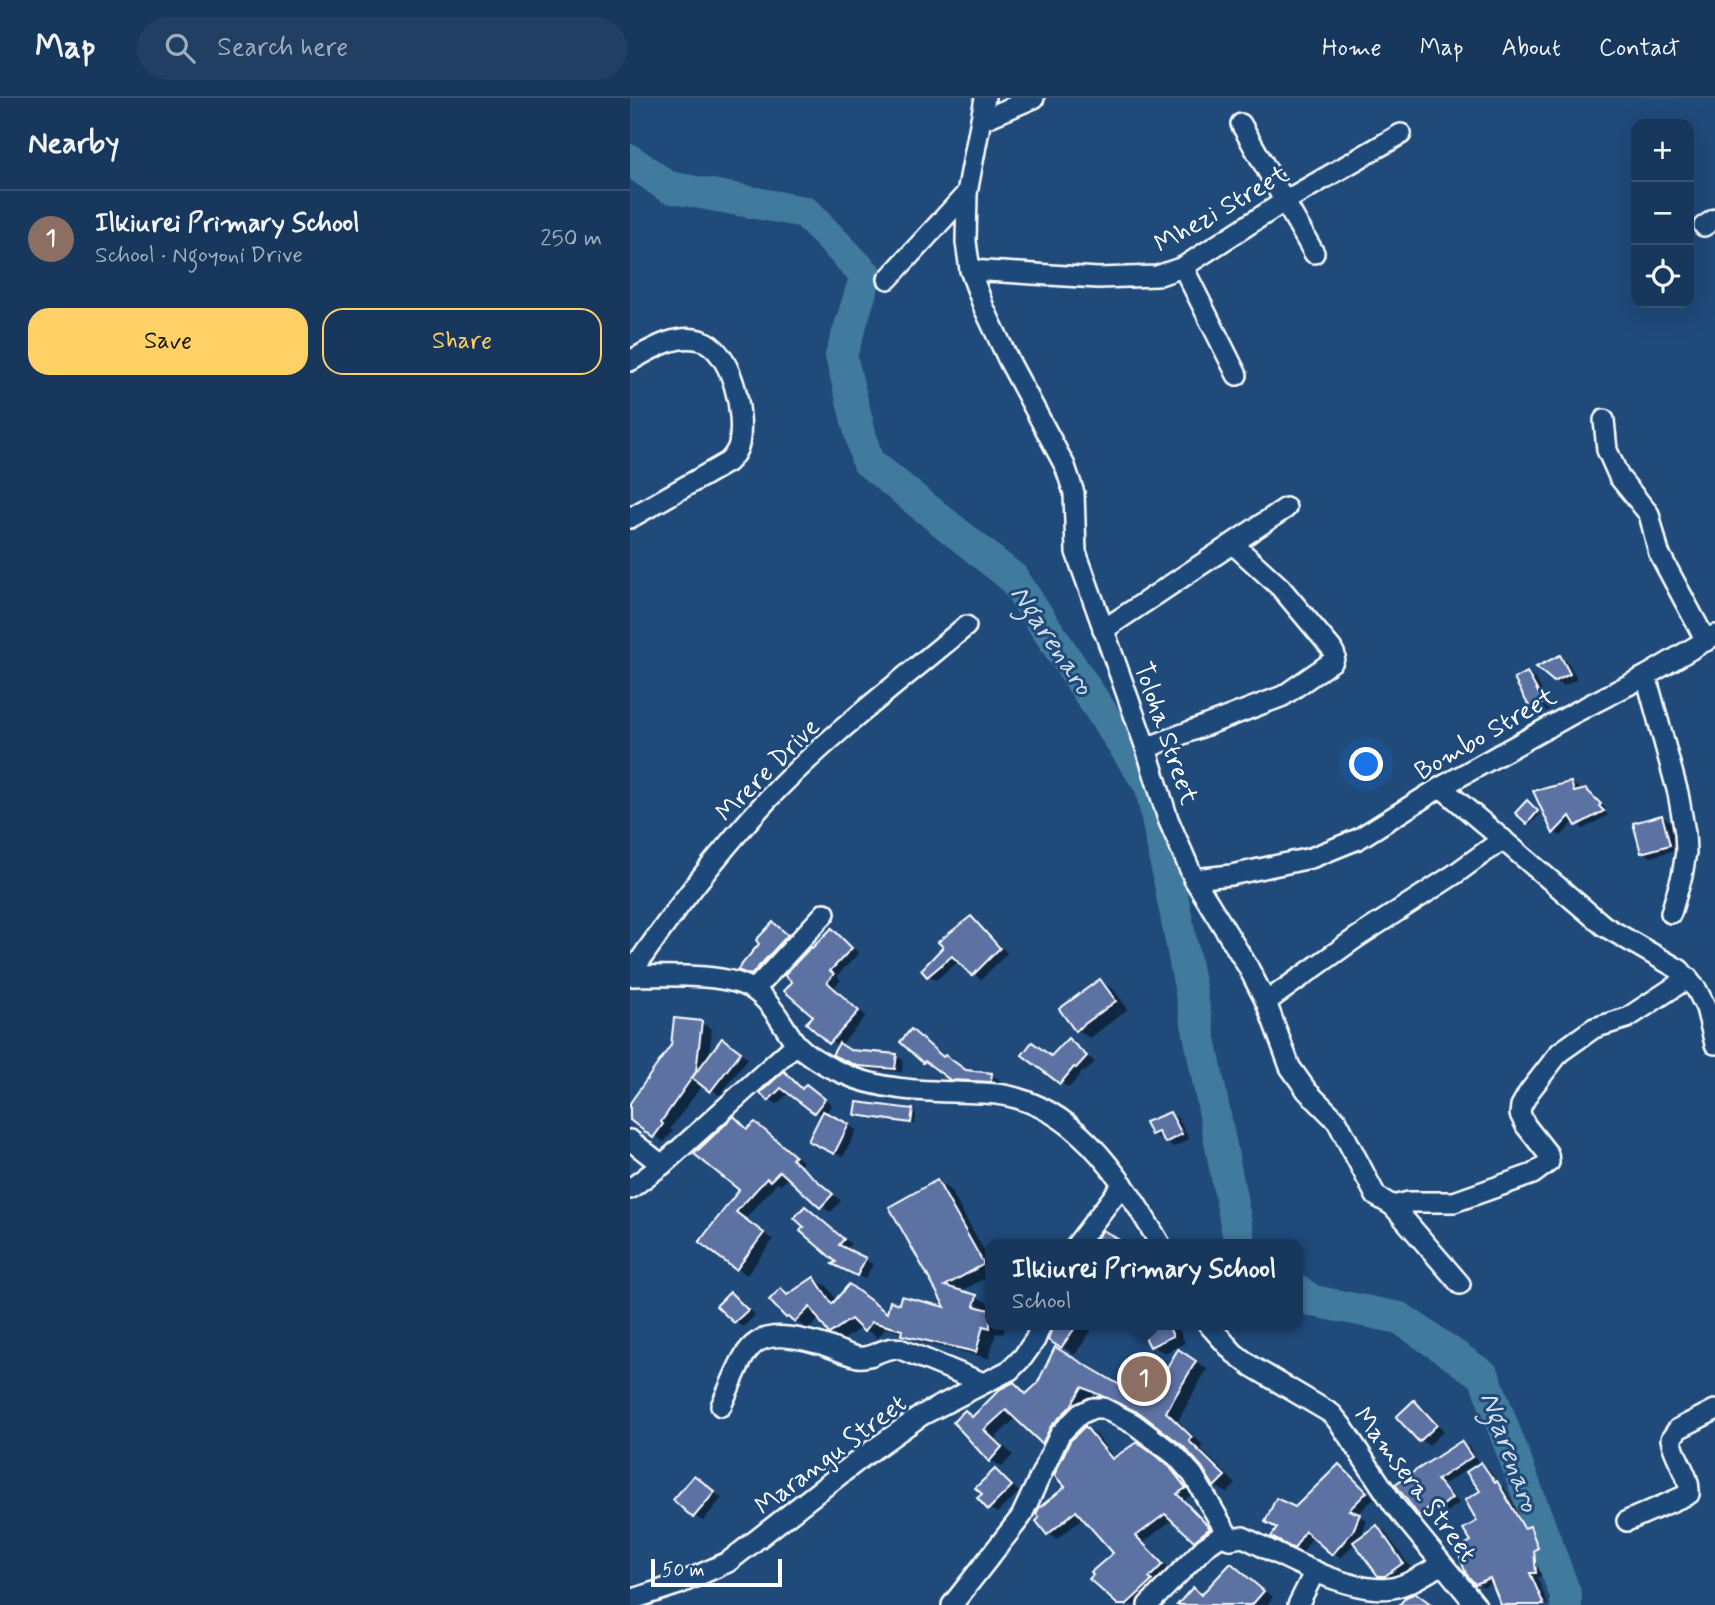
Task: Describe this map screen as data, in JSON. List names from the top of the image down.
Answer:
{
  "streets": {
    "street": [
      "Mhezi Street",
      "Toloha Street",
      "Bombo Street",
      "Mrere Drive",
      "Marangu Street",
      "Mamsera Street"
    ]
  },
  "crossings": [
    ["Mhezi Street", "Toloha Street"],
    ["Toloha Street", "Bombo Street"]
  ],
  "water": ["Ngarenaro"],
  "scale_bar": "50 m",
  "page": {
    "header": "Map",
    "search": "Search here",
    "nav": [
      "Home",
      "Map",
      "About",
      "Contact"
    ],
    "heading": "Nearby",
    "map_buttons": ["+", "−"],
    "list": [
      {
        "mark": "1",
        "name": "Ilkiurei Primary School",
        "note": "School · Ngoyoni Drive",
        "value": "250 m"
      }
    ],
    "buttons": ["Save", "Share"],
    "popup": ["Ilkiurei Primary School", "School"],
    "pins": "1",
    "scale": "50 m"
  }
}
